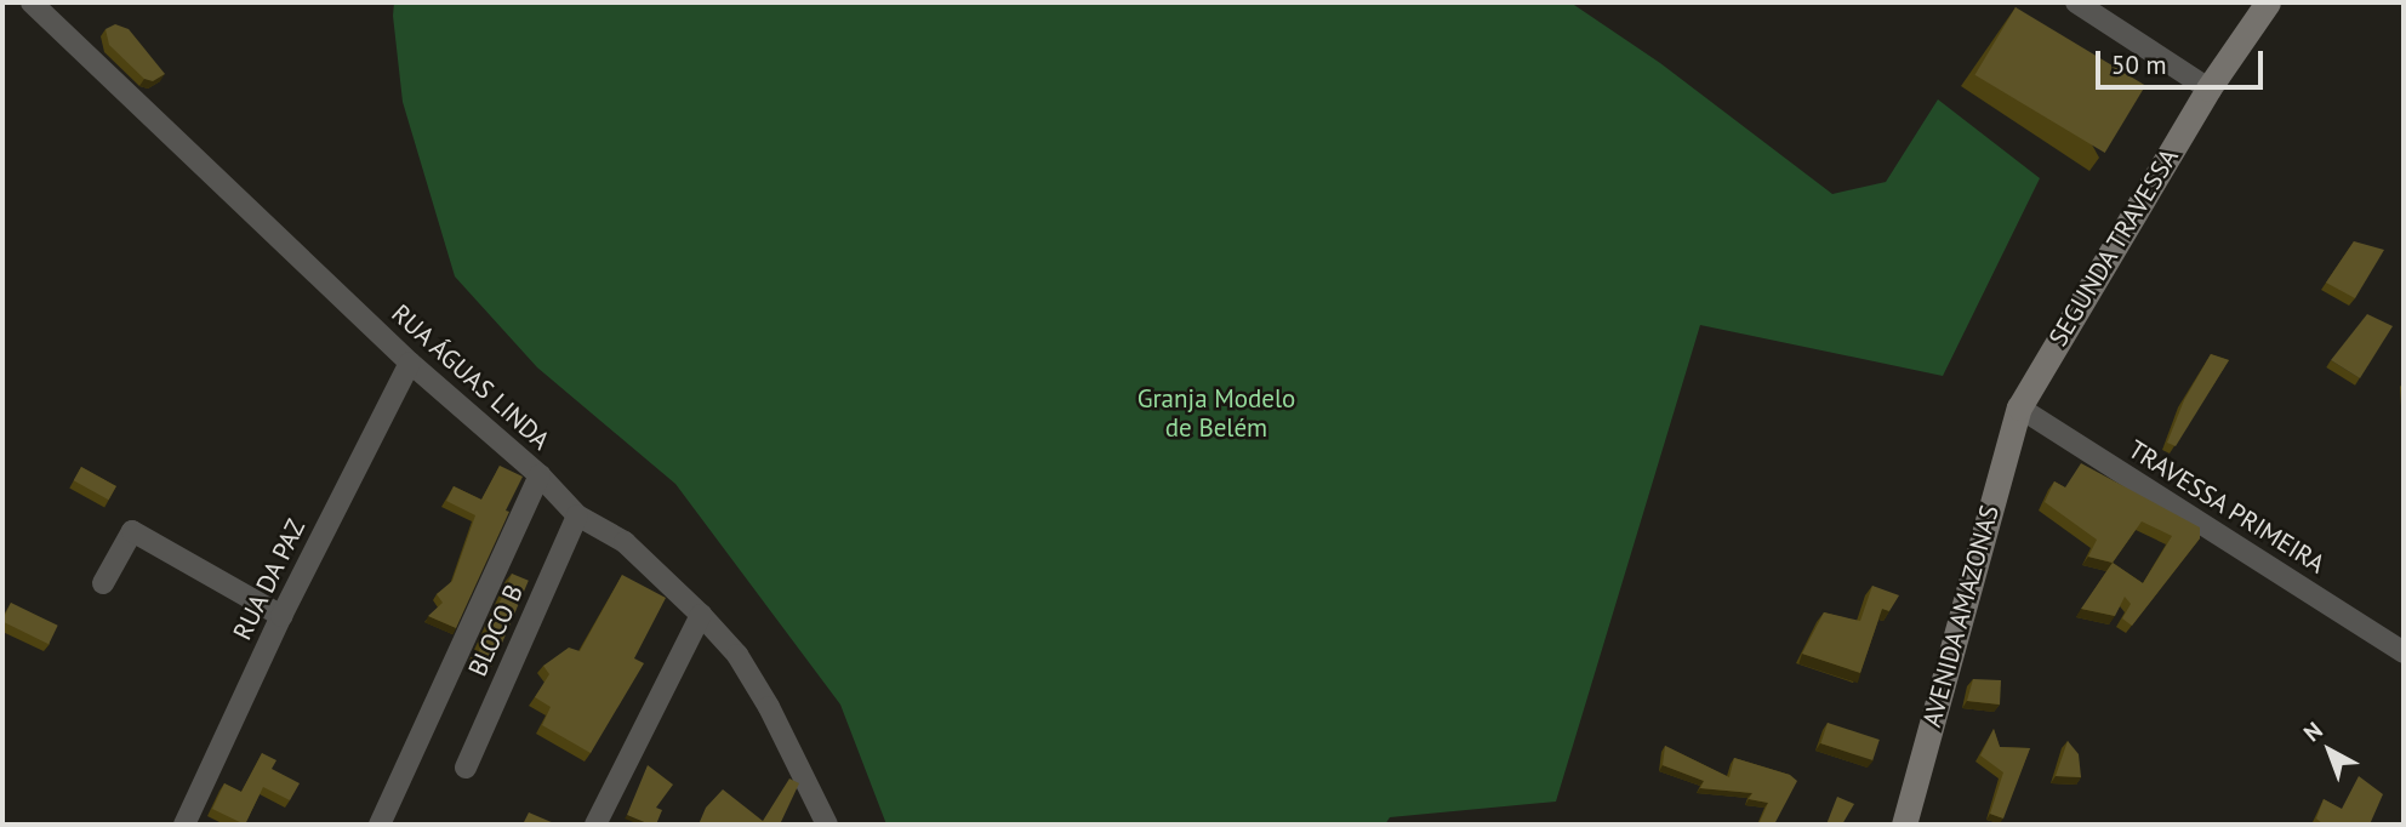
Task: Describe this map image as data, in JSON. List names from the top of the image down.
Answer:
{
  "streets": {
    "street": [
      "SEGUNDA TRAVESSA",
      "RUA ÁGUAS LINDA",
      "TRAVESSA PRIMEIRA",
      "RUA DA PAZ",
      "AVENIDA AMAZONAS",
      "BLOCO B"
    ]
  },
  "crossings": [
    ["SEGUNDA TRAVESSA", "TRAVESSA PRIMEIRA"],
    ["SEGUNDA TRAVESSA", "AVENIDA AMAZONAS"],
    ["RUA ÁGUAS LINDA", "RUA DA PAZ"],
    ["RUA ÁGUAS LINDA", "BLOCO B"],
    ["TRAVESSA PRIMEIRA", "AVENIDA AMAZONAS"]
  ],
  "parks": ["Granja Modelo de Belém"],
  "scale_bar": "50 m",
  "north": "top left"
}
